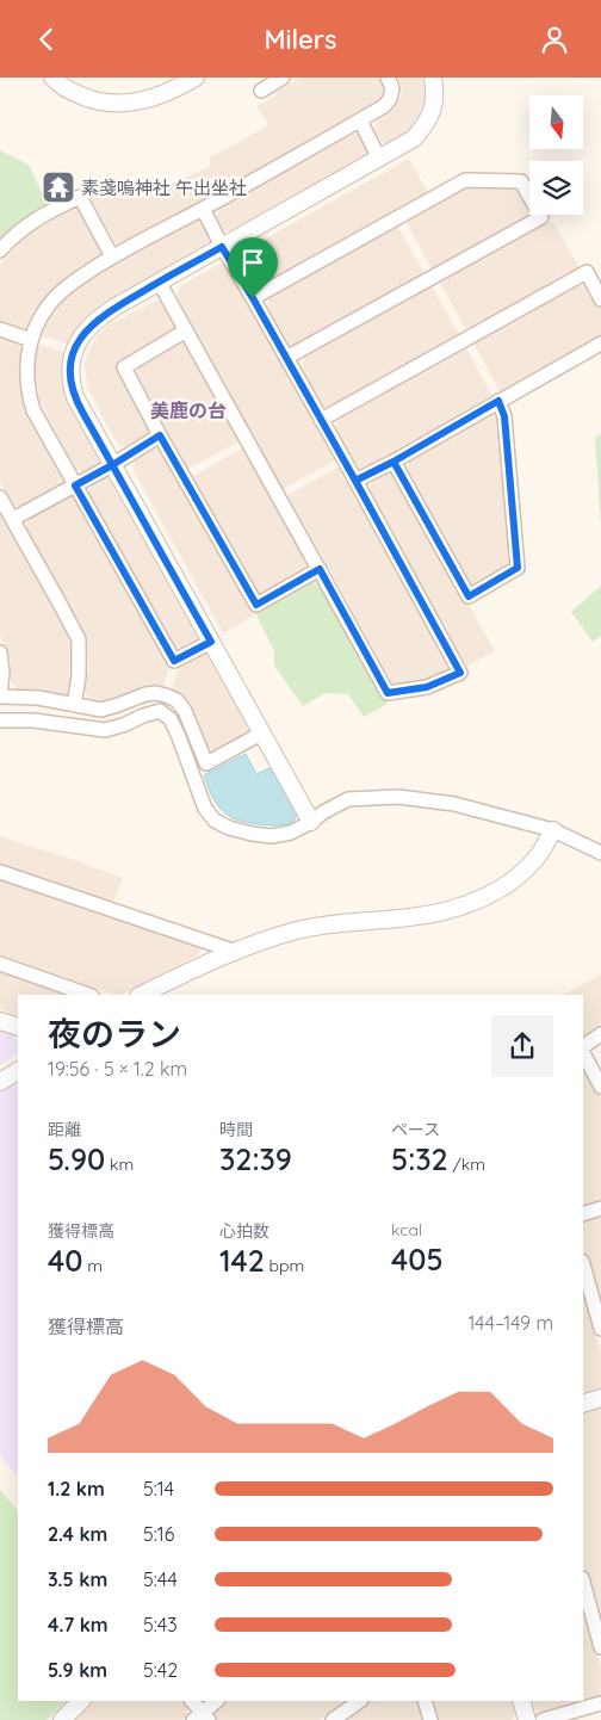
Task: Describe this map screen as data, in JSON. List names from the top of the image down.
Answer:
{
  "districts": ["美鹿の台"],
  "places": {
    "temple": ["素戔嗚神社 午出坐社"]
  },
  "north": "bottom",
  "page": {
    "header": "Milers",
    "heading": ["夜のラン", "19:56 · 5 × 1.2 km"],
    "stats": [
      ["距離", "5.90 km"],
      ["時間", "32:39"],
      ["ペース", "5:32 /km"],
      ["獲得標高", "40 m"],
      ["心拍数", "142 bpm"],
      ["kcal", "405"]
    ],
    "chart": ["獲得標高", "144–149 m"],
    "list": [
      {
        "name": "1.2 km",
        "note": "5:14"
      },
      {
        "name": "2.4 km",
        "note": "5:16"
      },
      {
        "name": "3.5 km",
        "note": "5:44"
      },
      {
        "name": "4.7 km",
        "note": "5:43"
      },
      {
        "name": "5.9 km",
        "note": "5:42"
      }
    ]
  }
}
